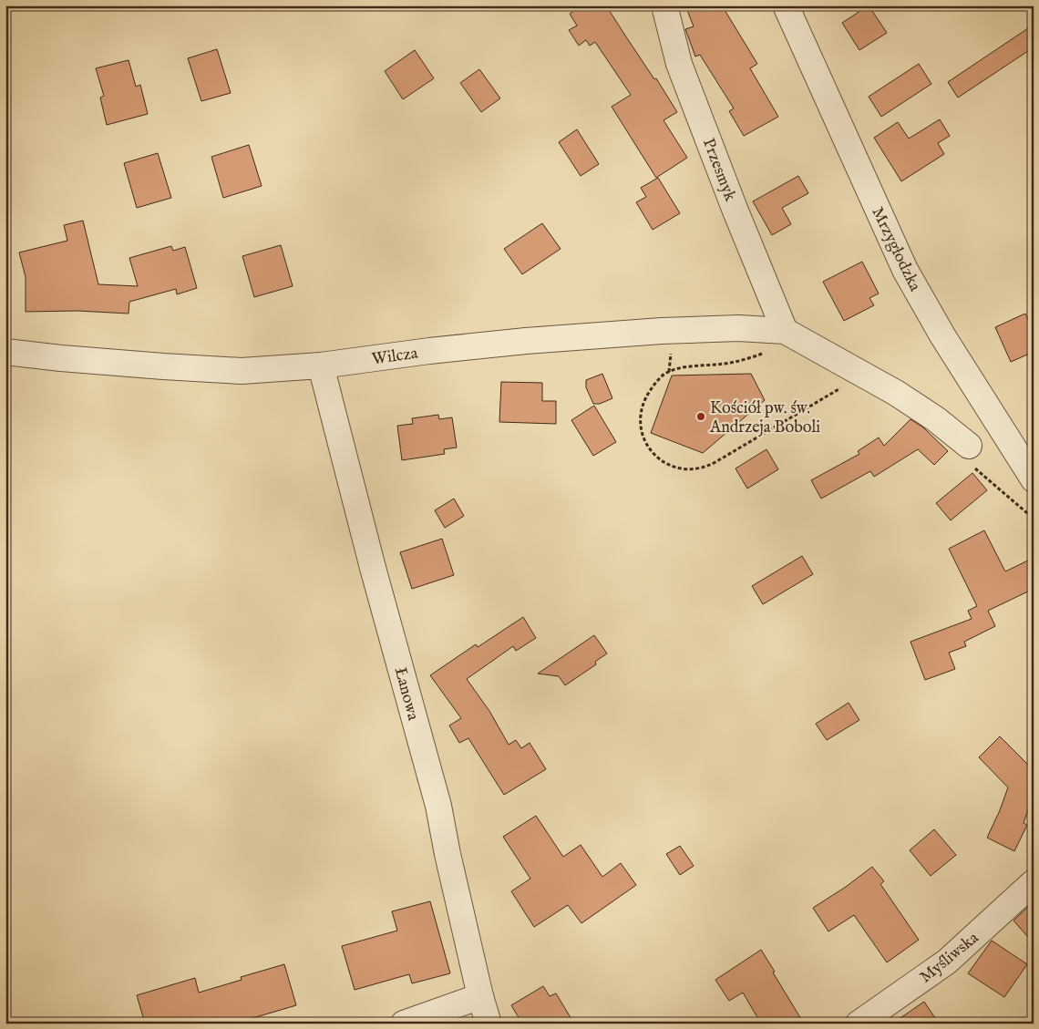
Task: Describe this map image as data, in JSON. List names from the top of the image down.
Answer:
{
  "streets": {
    "street": [
      "Przesmyk",
      "Mrzygłodzka",
      "Wilcza",
      "Łanowa",
      "Myśliwska"
    ]
  },
  "crossings": [
    ["Przesmyk", "Wilcza"],
    ["Wilcza", "Łanowa"]
  ],
  "places": ["Kościół pw. św. Andrzeja Boboli"]
}
